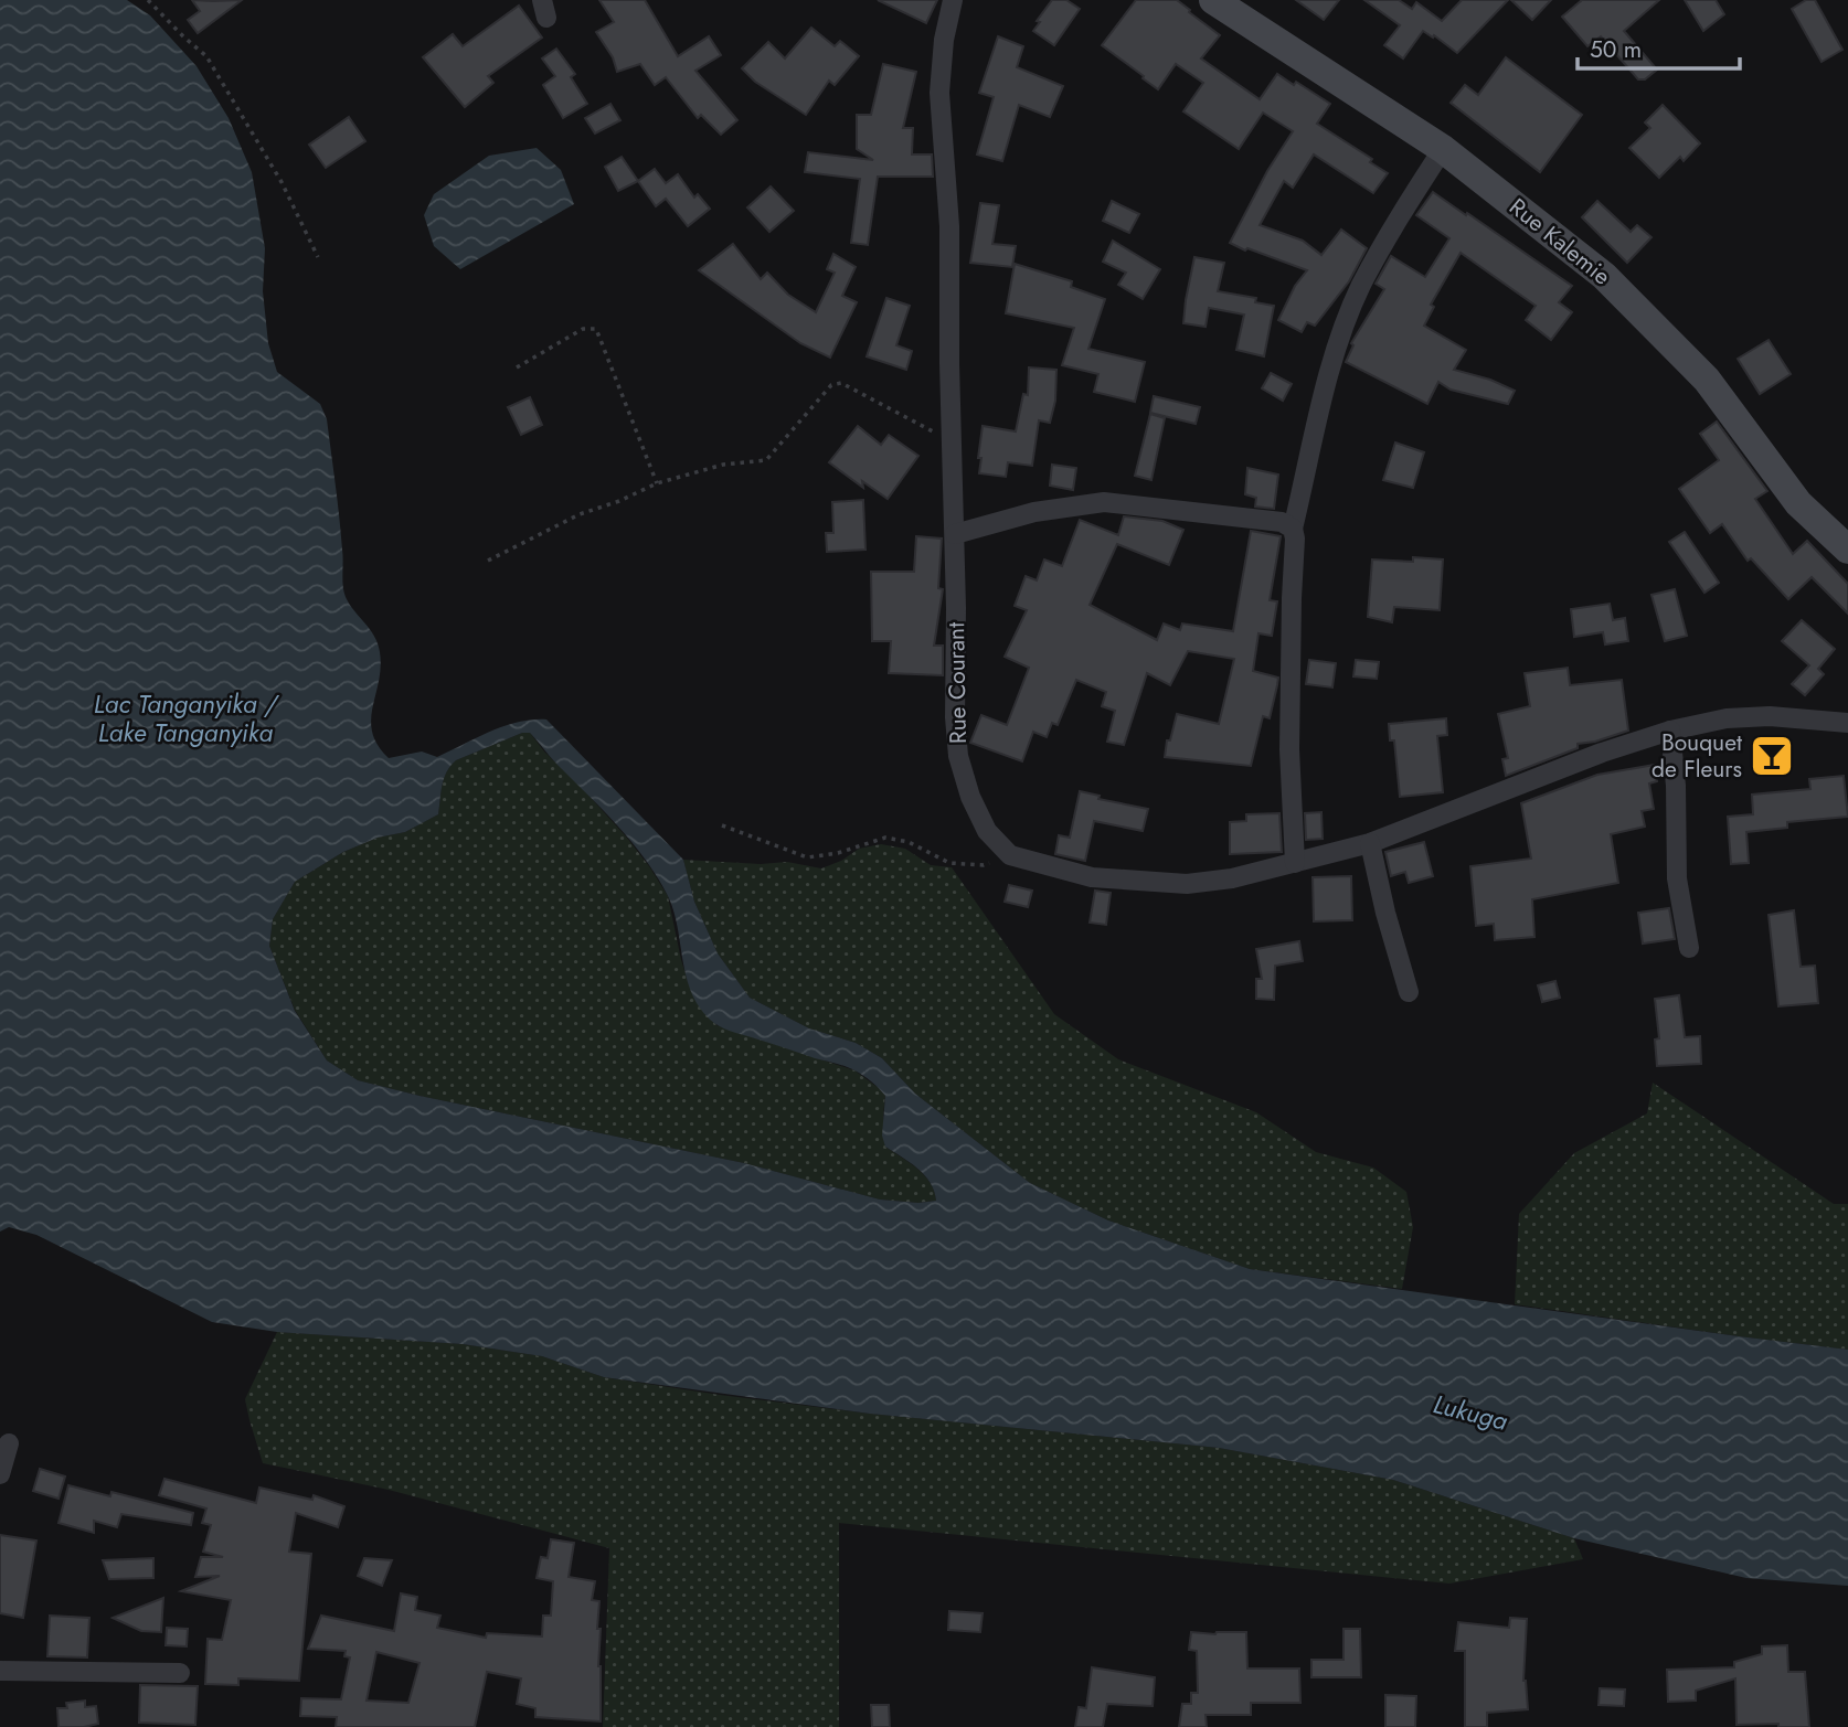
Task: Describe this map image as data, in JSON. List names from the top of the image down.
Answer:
{
  "streets": {
    "street": ["Rue Kalemie", "Rue Courant"]
  },
  "water": ["Lac Tanganyika / Lake Tanganyika", "Lukuga"],
  "places": {
    "bar": ["Bouquet de Fleurs"]
  },
  "scale_bar": "50 m"
}
